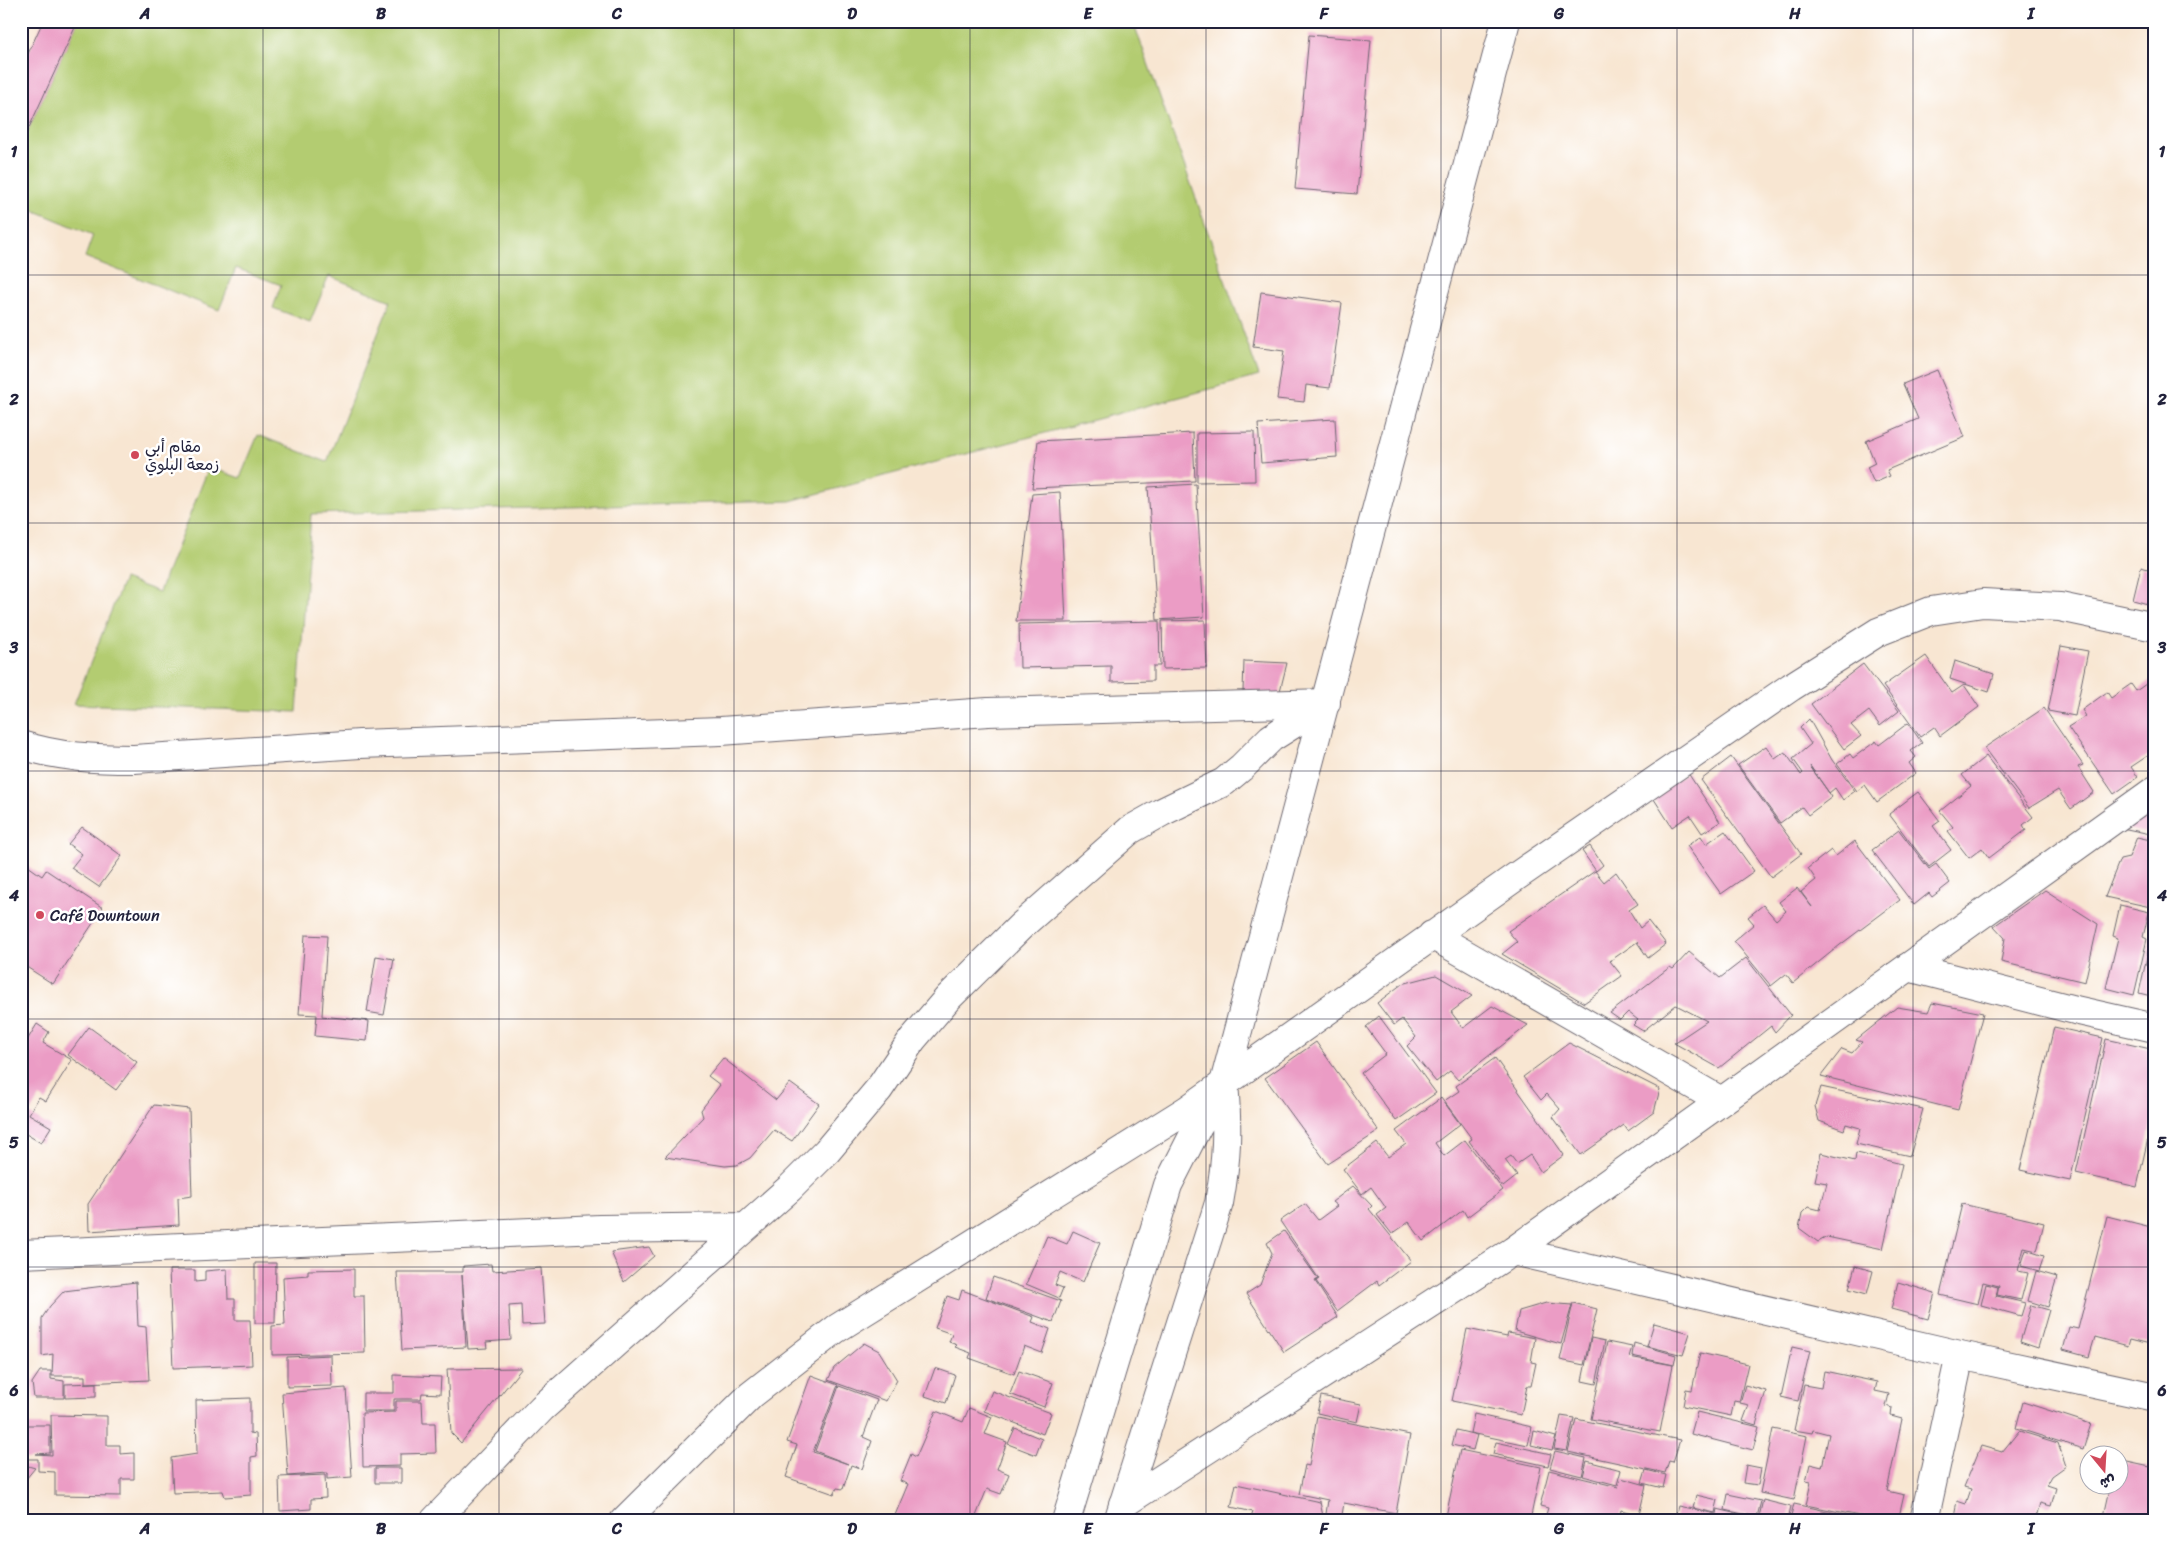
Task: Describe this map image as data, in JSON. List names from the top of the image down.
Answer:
{
  "places": ["مقام أبي زمعة البلوي", "Café Downtown"],
  "north": "bottom",
  "grid": {
    "columns": [
      "A",
      "B",
      "C",
      "D",
      "E",
      "F",
      "G",
      "H",
      "I"
    ],
    "rows": [
      "1",
      "2",
      "3",
      "4",
      "5",
      "6"
    ]
  }
}
